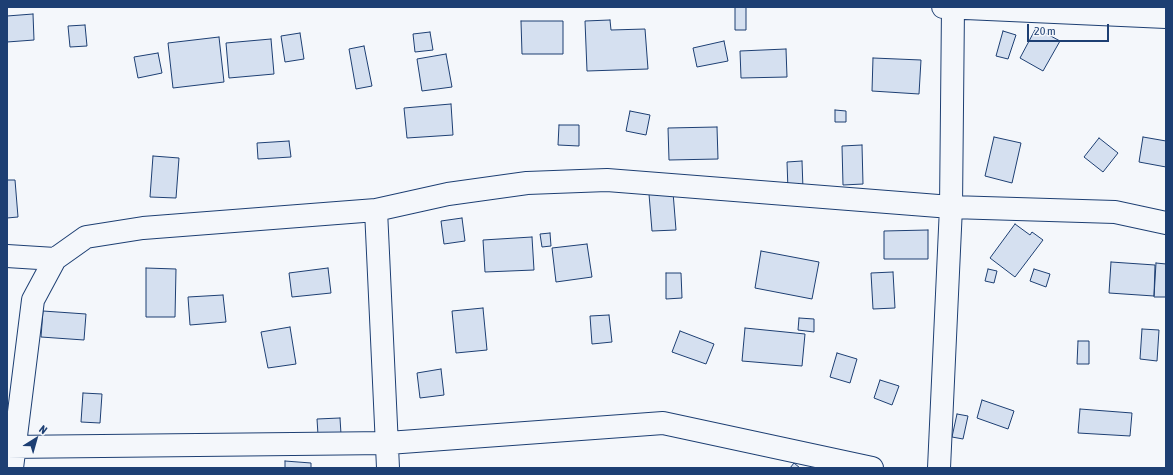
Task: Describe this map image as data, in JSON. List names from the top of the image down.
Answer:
{
  "scale_bar": "20 m",
  "north": "top right"
}
